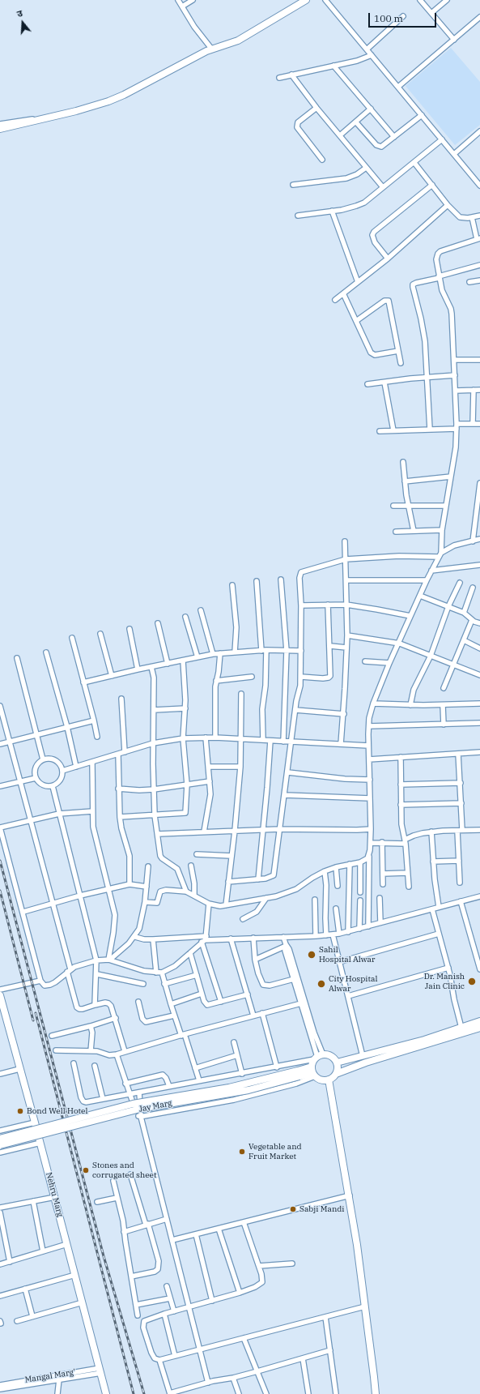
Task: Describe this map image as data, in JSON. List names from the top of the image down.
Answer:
{
  "streets": {
    "street": ["Jay Marg", "Nehru Marg", "Mangal Marg'"]
  },
  "crossings": [
    ["Nehru Marg", "Mangal Marg'"]
  ],
  "places": [
    "Sahil Hospital Alwar",
    "Dr. Manish Jain Clinic",
    "City Hospital Alwar",
    "Bond Well Hotel",
    "Vegetable and Fruit Market",
    "Stones and corrugated sheet",
    "Sabji Mandi"
  ],
  "scale_bar": "100 m",
  "north": "top"
}
